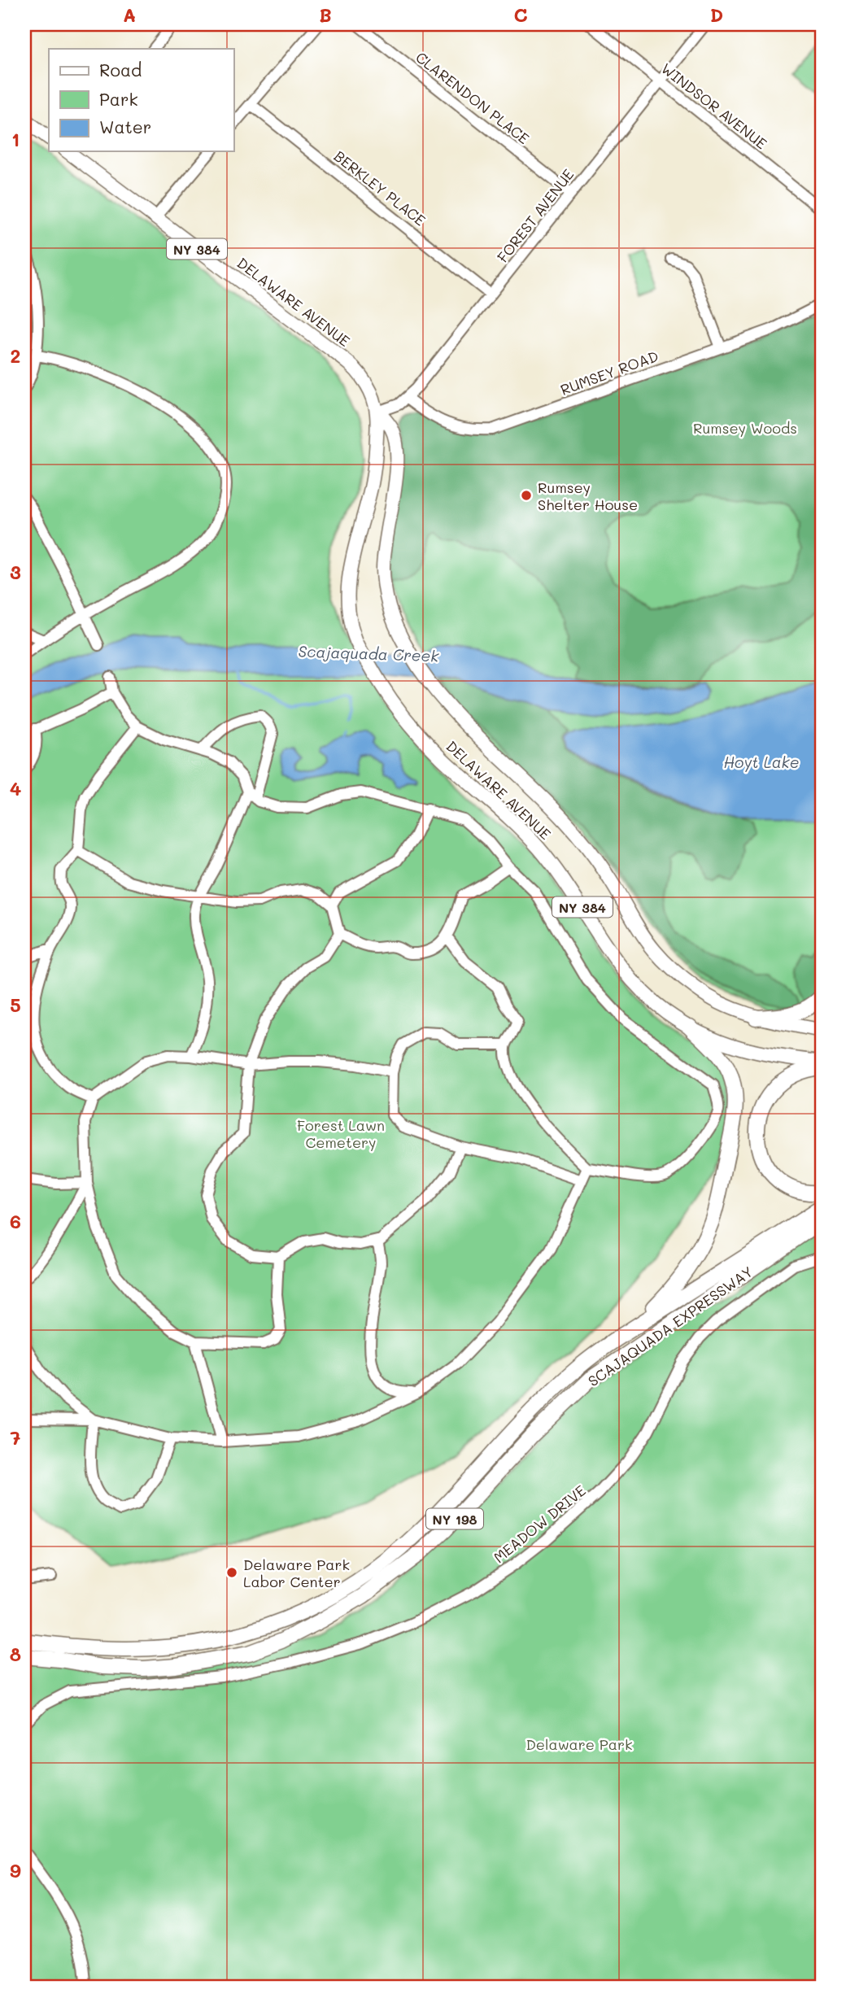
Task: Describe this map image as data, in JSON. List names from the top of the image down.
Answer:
{
  "streets": {
    "highway": ["SCAJAQUADA EXPRESSWAY", "NY 198"],
    "main road": ["NY 384", "DELAWARE AVENUE"],
    "street": [
      "CLARENDON PLACE",
      "WINDSOR AVENUE",
      "BERKLEY PLACE",
      "FOREST AVENUE",
      "RUMSEY ROAD",
      "MEADOW DRIVE"
    ]
  },
  "crossings": [
    ["CLARENDON PLACE", "FOREST AVENUE"],
    ["WINDSOR AVENUE", "FOREST AVENUE"],
    ["BERKLEY PLACE", "FOREST AVENUE"],
    ["FOREST AVENUE", "DELAWARE AVENUE"],
    ["FOREST AVENUE", "RUMSEY ROAD"]
  ],
  "water": ["Scajaquada Creek", "Hoyt Lake"],
  "parks": ["Rumsey Woods", "Forest Lawn Cemetery", "Delaware Park"],
  "places": ["Rumsey Shelter House", "Delaware Park Labor Center"],
  "legend": ["Road", "Park", "Water"],
  "grid": {
    "columns": [
      "A",
      "B",
      "C",
      "D"
    ],
    "rows": [
      "1",
      "2",
      "3",
      "4",
      "5",
      "6",
      "7",
      "8",
      "9"
    ]
  }
}
